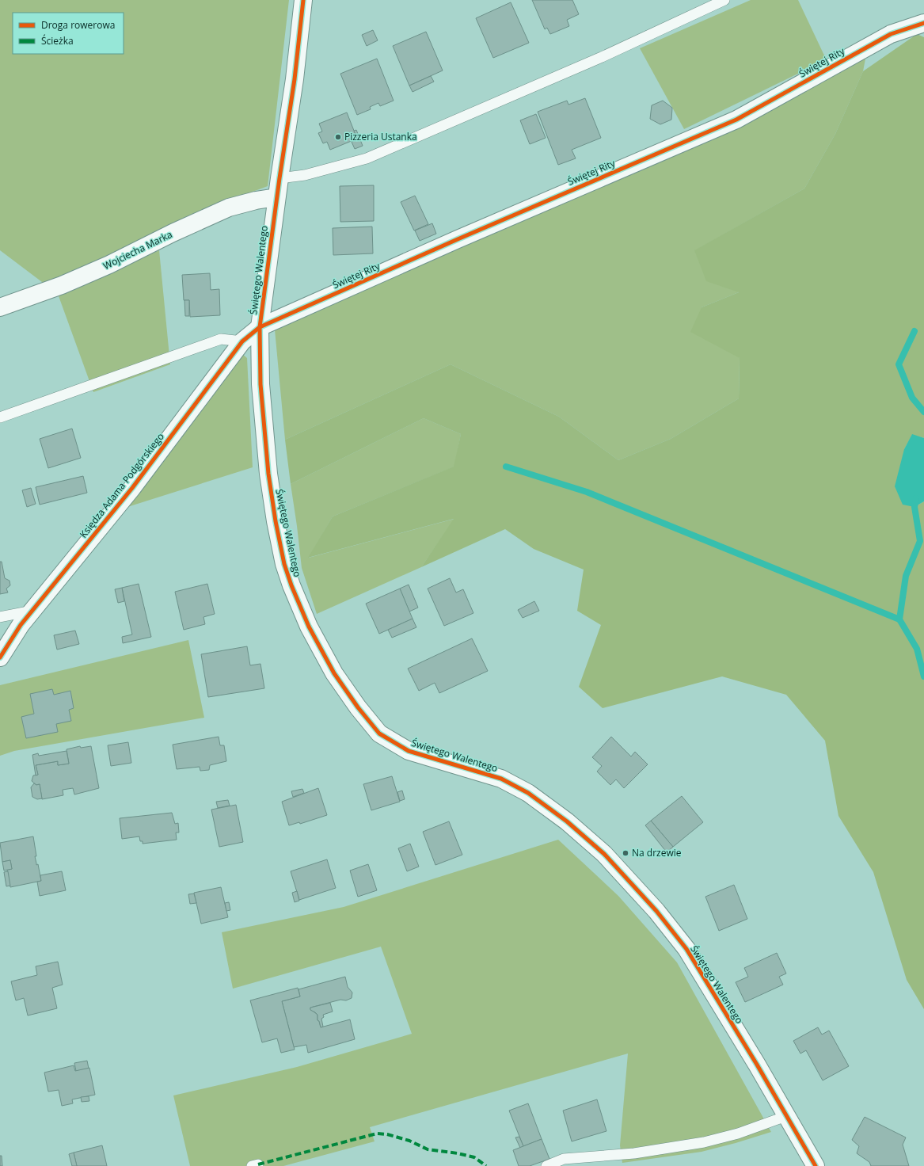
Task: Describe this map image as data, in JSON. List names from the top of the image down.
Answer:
{
  "streets": {
    "street": [
      "Świętej Rity",
      "Wojciecha Marka",
      "Świętego Walentego",
      "Księdza Adama Podgórskiego"
    ]
  },
  "crossings": [
    ["Świętej Rity", "Świętego Walentego"],
    ["Świętej Rity", "Księdza Adama Podgórskiego"],
    ["Wojciecha Marka", "Świętego Walentego"],
    ["Świętego Walentego", "Księdza Adama Podgórskiego"]
  ],
  "places": ["Pizzeria Ustanka", "Na drzewie"],
  "legend": ["Droga rowerowa", "Ścieżka"]
}
